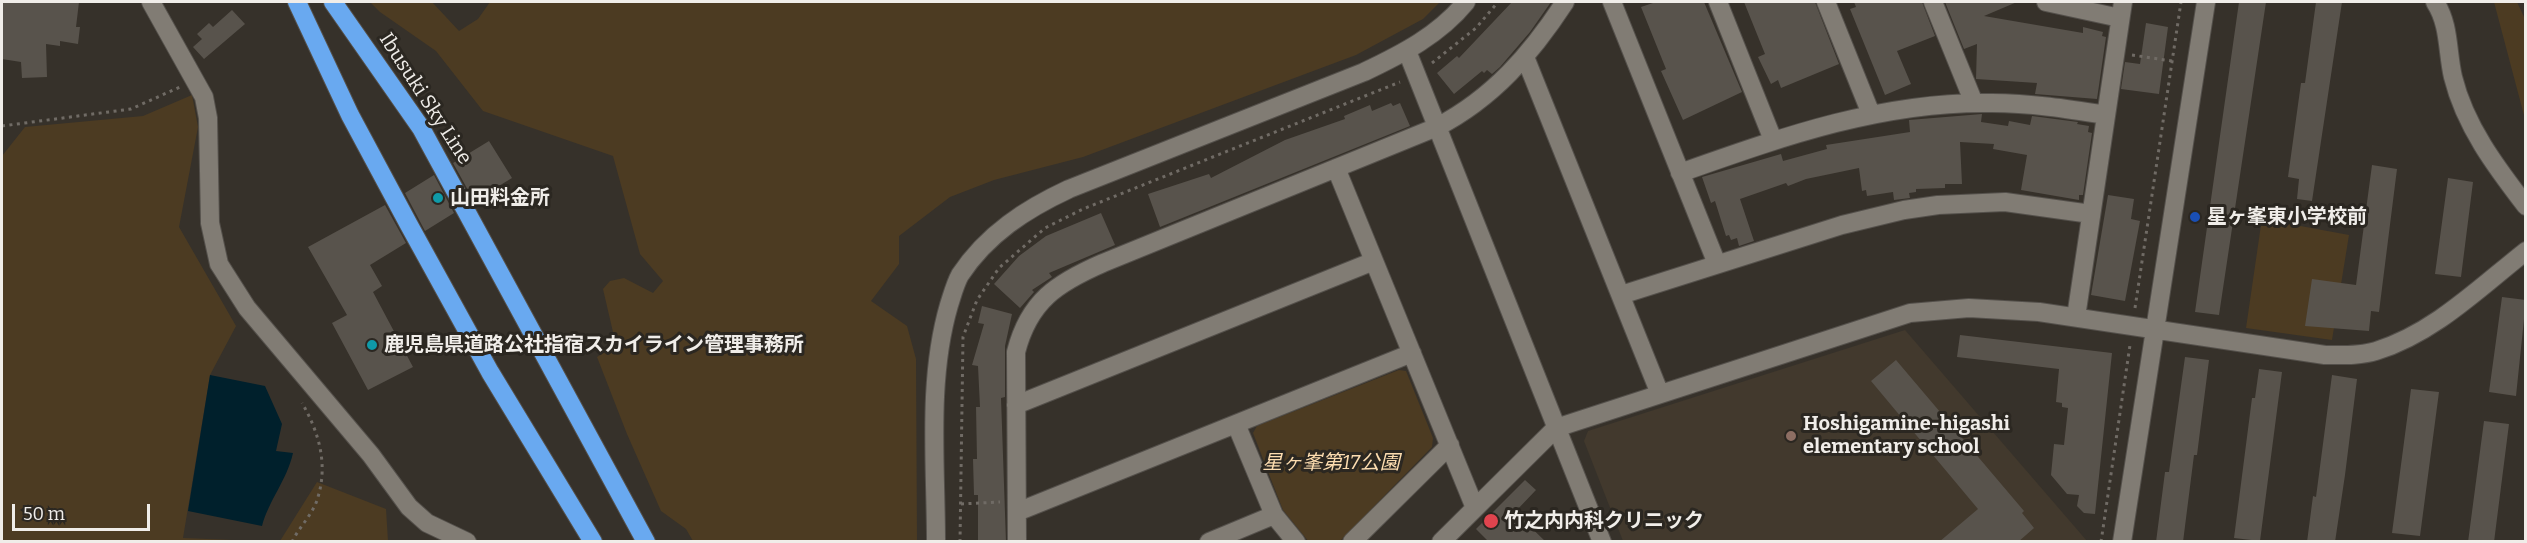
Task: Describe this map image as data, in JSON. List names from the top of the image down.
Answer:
{
  "streets": {
    "highway": ["Ibusuki Sky Line"]
  },
  "parks": ["星ヶ峯第17公園"],
  "places": [
    "山田料金所",
    "星ヶ峯東小学校前",
    "鹿児島県道路公社指宿スカイライン管理事務所",
    "Hoshigamine-higashi elementary school",
    "竹之内内科クリニック"
  ],
  "scale_bar": "50 m"
}
